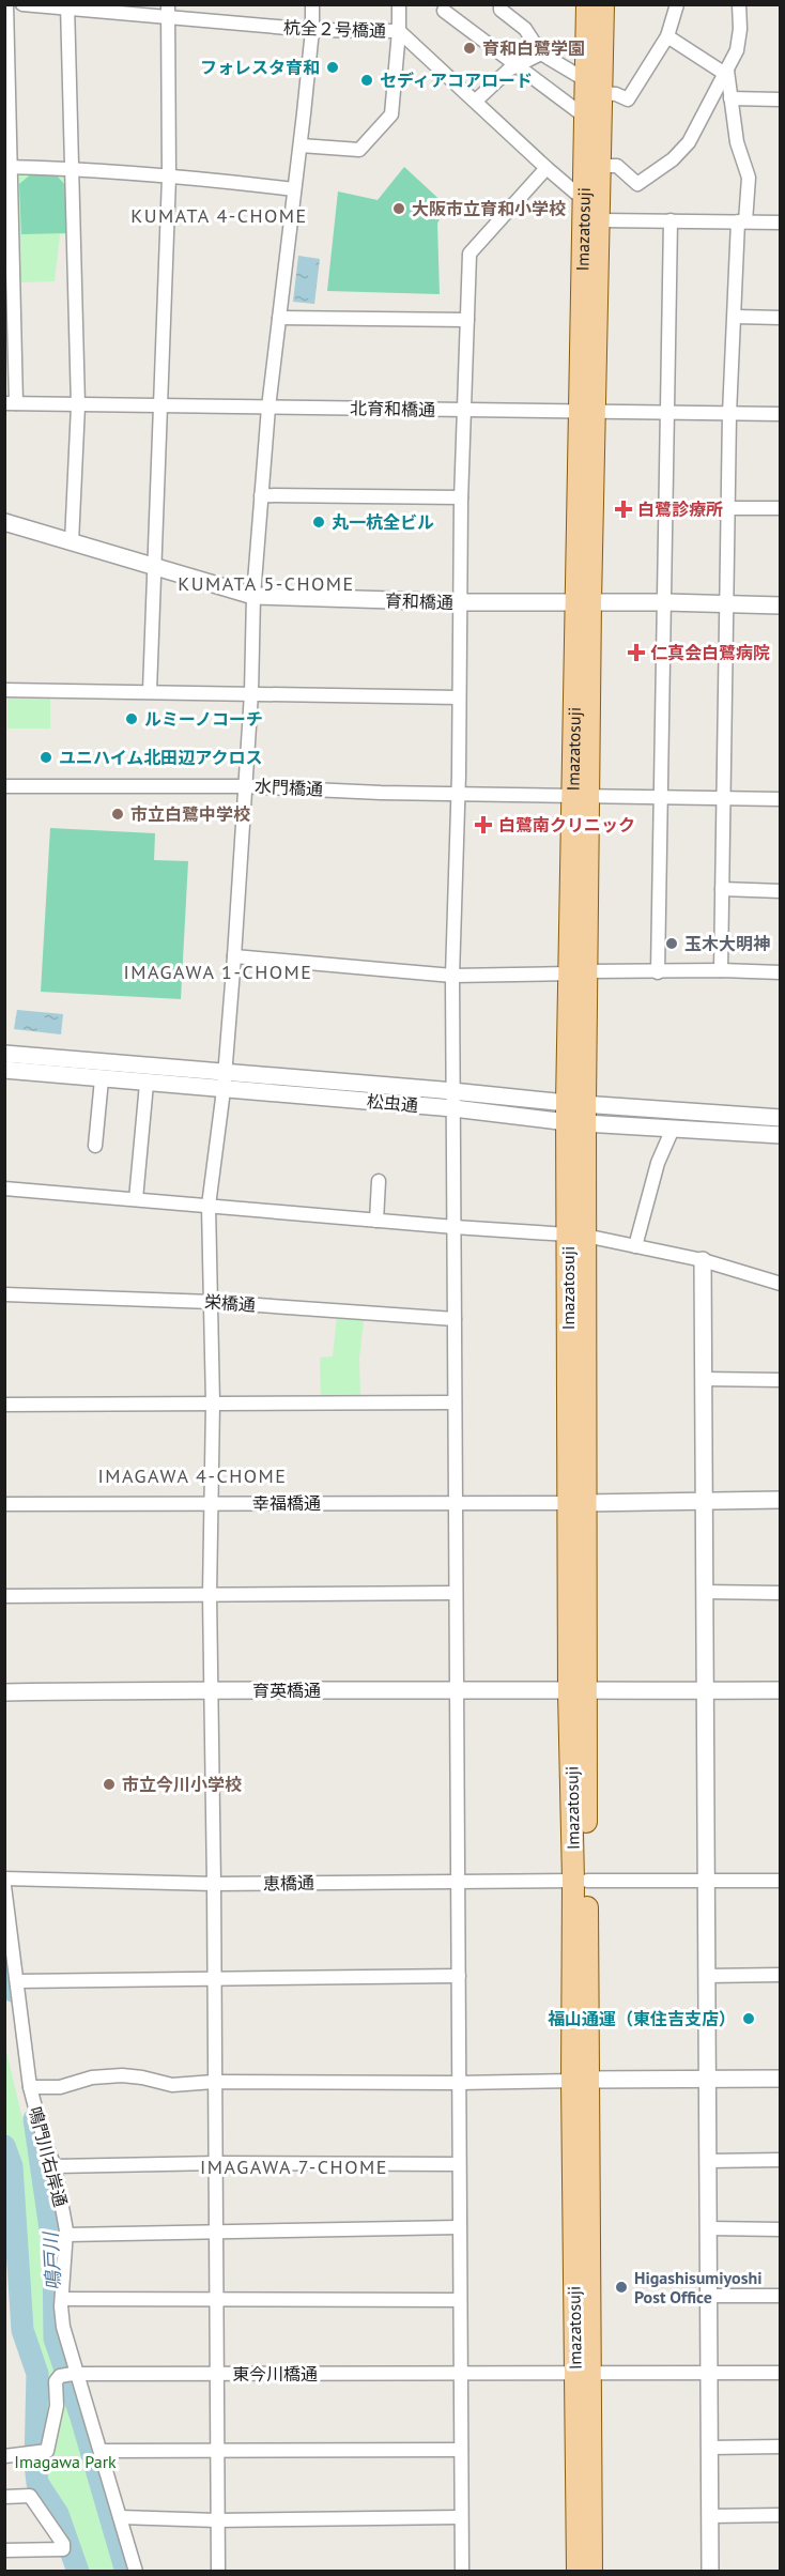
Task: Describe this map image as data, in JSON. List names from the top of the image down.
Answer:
{
  "streets": {
    "main road": ["Imazatosuji"],
    "street": [
      "杭全２号橋通",
      "北育和橋通",
      "育和橋通",
      "水門橋通",
      "松虫通",
      "栄橋通",
      "幸福橋通",
      "育英橋通",
      "恵橋通",
      "鳴門川右岸通",
      "東今川橋通"
    ]
  },
  "crossings": [
    ["杭全２号橋通", "Imazatosuji"],
    ["Imazatosuji", "北育和橋通"],
    ["Imazatosuji", "育和橋通"],
    ["Imazatosuji", "水門橋通"],
    ["Imazatosuji", "松虫通"],
    ["Imazatosuji", "幸福橋通"],
    ["Imazatosuji", "育英橋通"],
    ["Imazatosuji", "恵橋通"],
    ["Imazatosuji", "東今川橋通"],
    ["鳴門川右岸通", "東今川橋通"]
  ],
  "districts": [
    "KUMATA 4-CHOME",
    "KUMATA 5-CHOME",
    "IMAGAWA 1-CHOME",
    "IMAGAWA 4-CHOME",
    "IMAGAWA 7-CHOME"
  ],
  "water": ["鳴戸川"],
  "parks": ["Imagawa Park"],
  "places": {
    "other": [
      "育和白鷺学園",
      "フォレスタ育和",
      "セディアコアロード",
      "大阪市立育和小学校",
      "丸一杭全ビル",
      "ルミーノコーチ",
      "ユニハイム北田辺アクロス",
      "市立白鷺中学校",
      "玉木大明神",
      "市立今川小学校",
      "福山通運（東住吉支店）",
      "Higashisumiyoshi Post Office"
    ],
    "health": ["白鷺診療所", "仁真会白鷺病院", "白鷺南クリニック"]
  }
}
